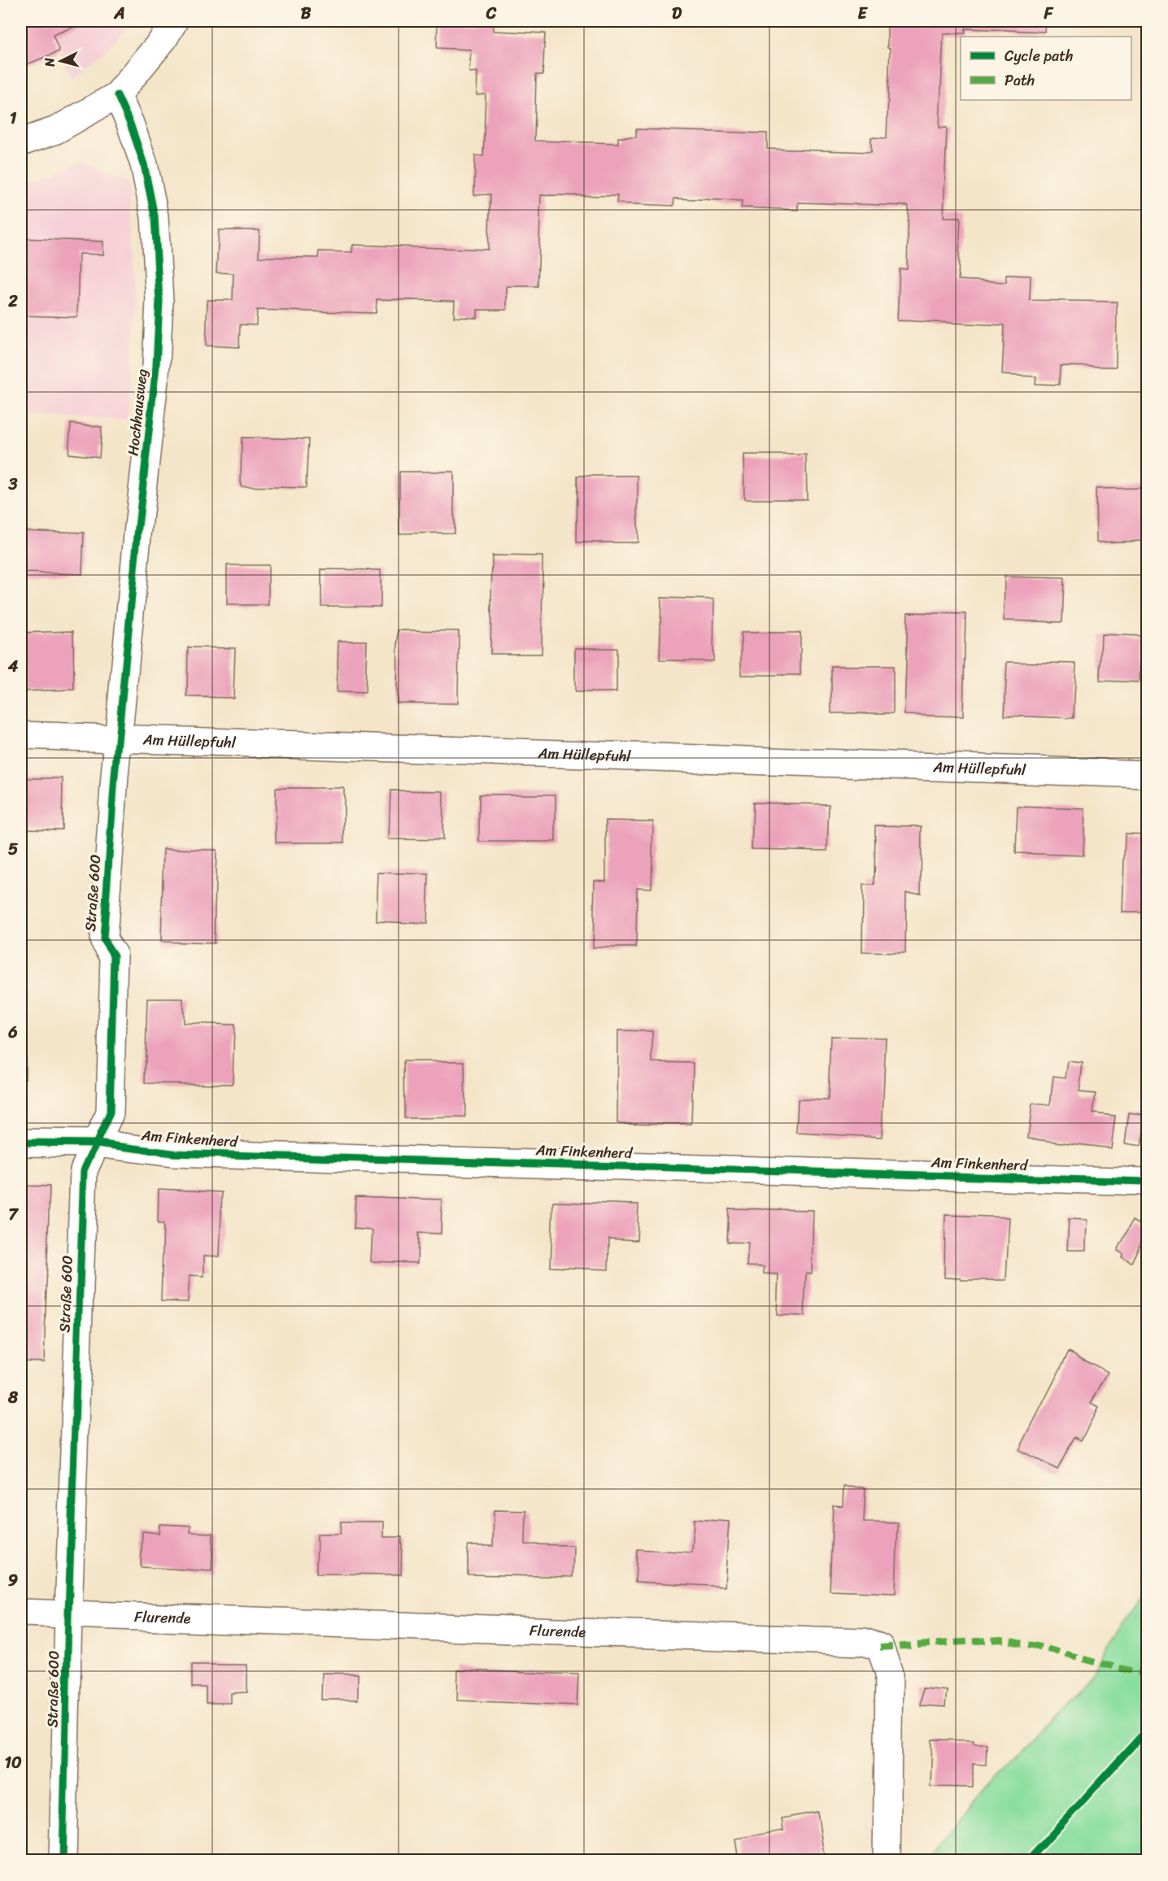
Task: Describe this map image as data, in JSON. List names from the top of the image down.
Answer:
{
  "streets": {
    "street": [
      "Hochhausweg",
      "Am Hüllepfuhl",
      "Straße 600",
      "Am Finkenherd",
      "Flurende"
    ]
  },
  "crossings": [
    ["Hochhausweg", "Am Hüllepfuhl"],
    ["Hochhausweg", "Straße 600"],
    ["Am Hüllepfuhl", "Straße 600"],
    ["Straße 600", "Am Finkenherd"],
    ["Straße 600", "Flurende"]
  ],
  "legend": ["Cycle path", "Path"],
  "north": "left",
  "grid": {
    "columns": [
      "A",
      "B",
      "C",
      "D",
      "E",
      "F"
    ],
    "rows": [
      "1",
      "2",
      "3",
      "4",
      "5",
      "6",
      "7",
      "8",
      "9",
      "10"
    ]
  }
}
